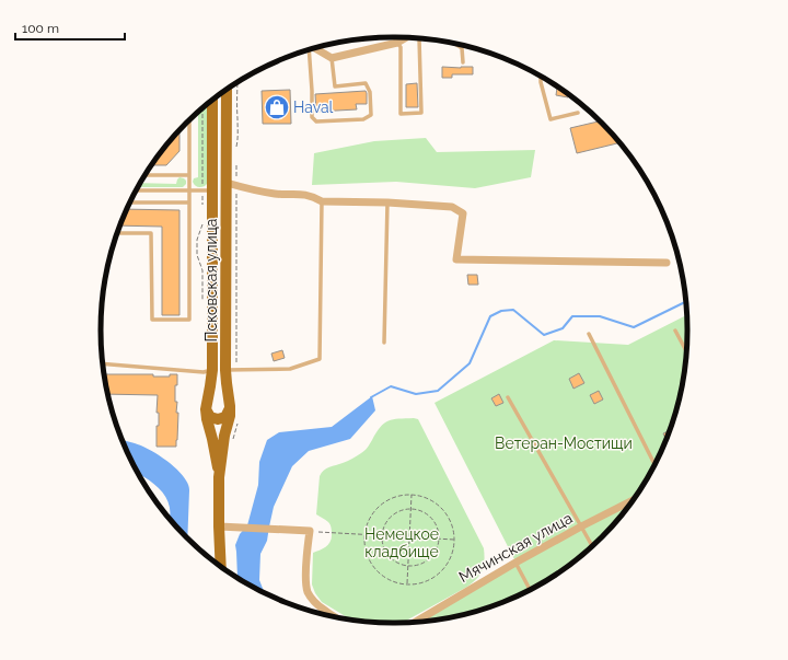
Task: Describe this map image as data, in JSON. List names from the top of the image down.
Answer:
{
  "streets": {
    "main road": ["Псковская улица"],
    "street": ["Мячинская улица"]
  },
  "parks": ["Ветеран-Мостищи", "Немецкое кладбище"],
  "places": {
    "shop": ["Haval"]
  },
  "scale_bar": "100 m"
}
